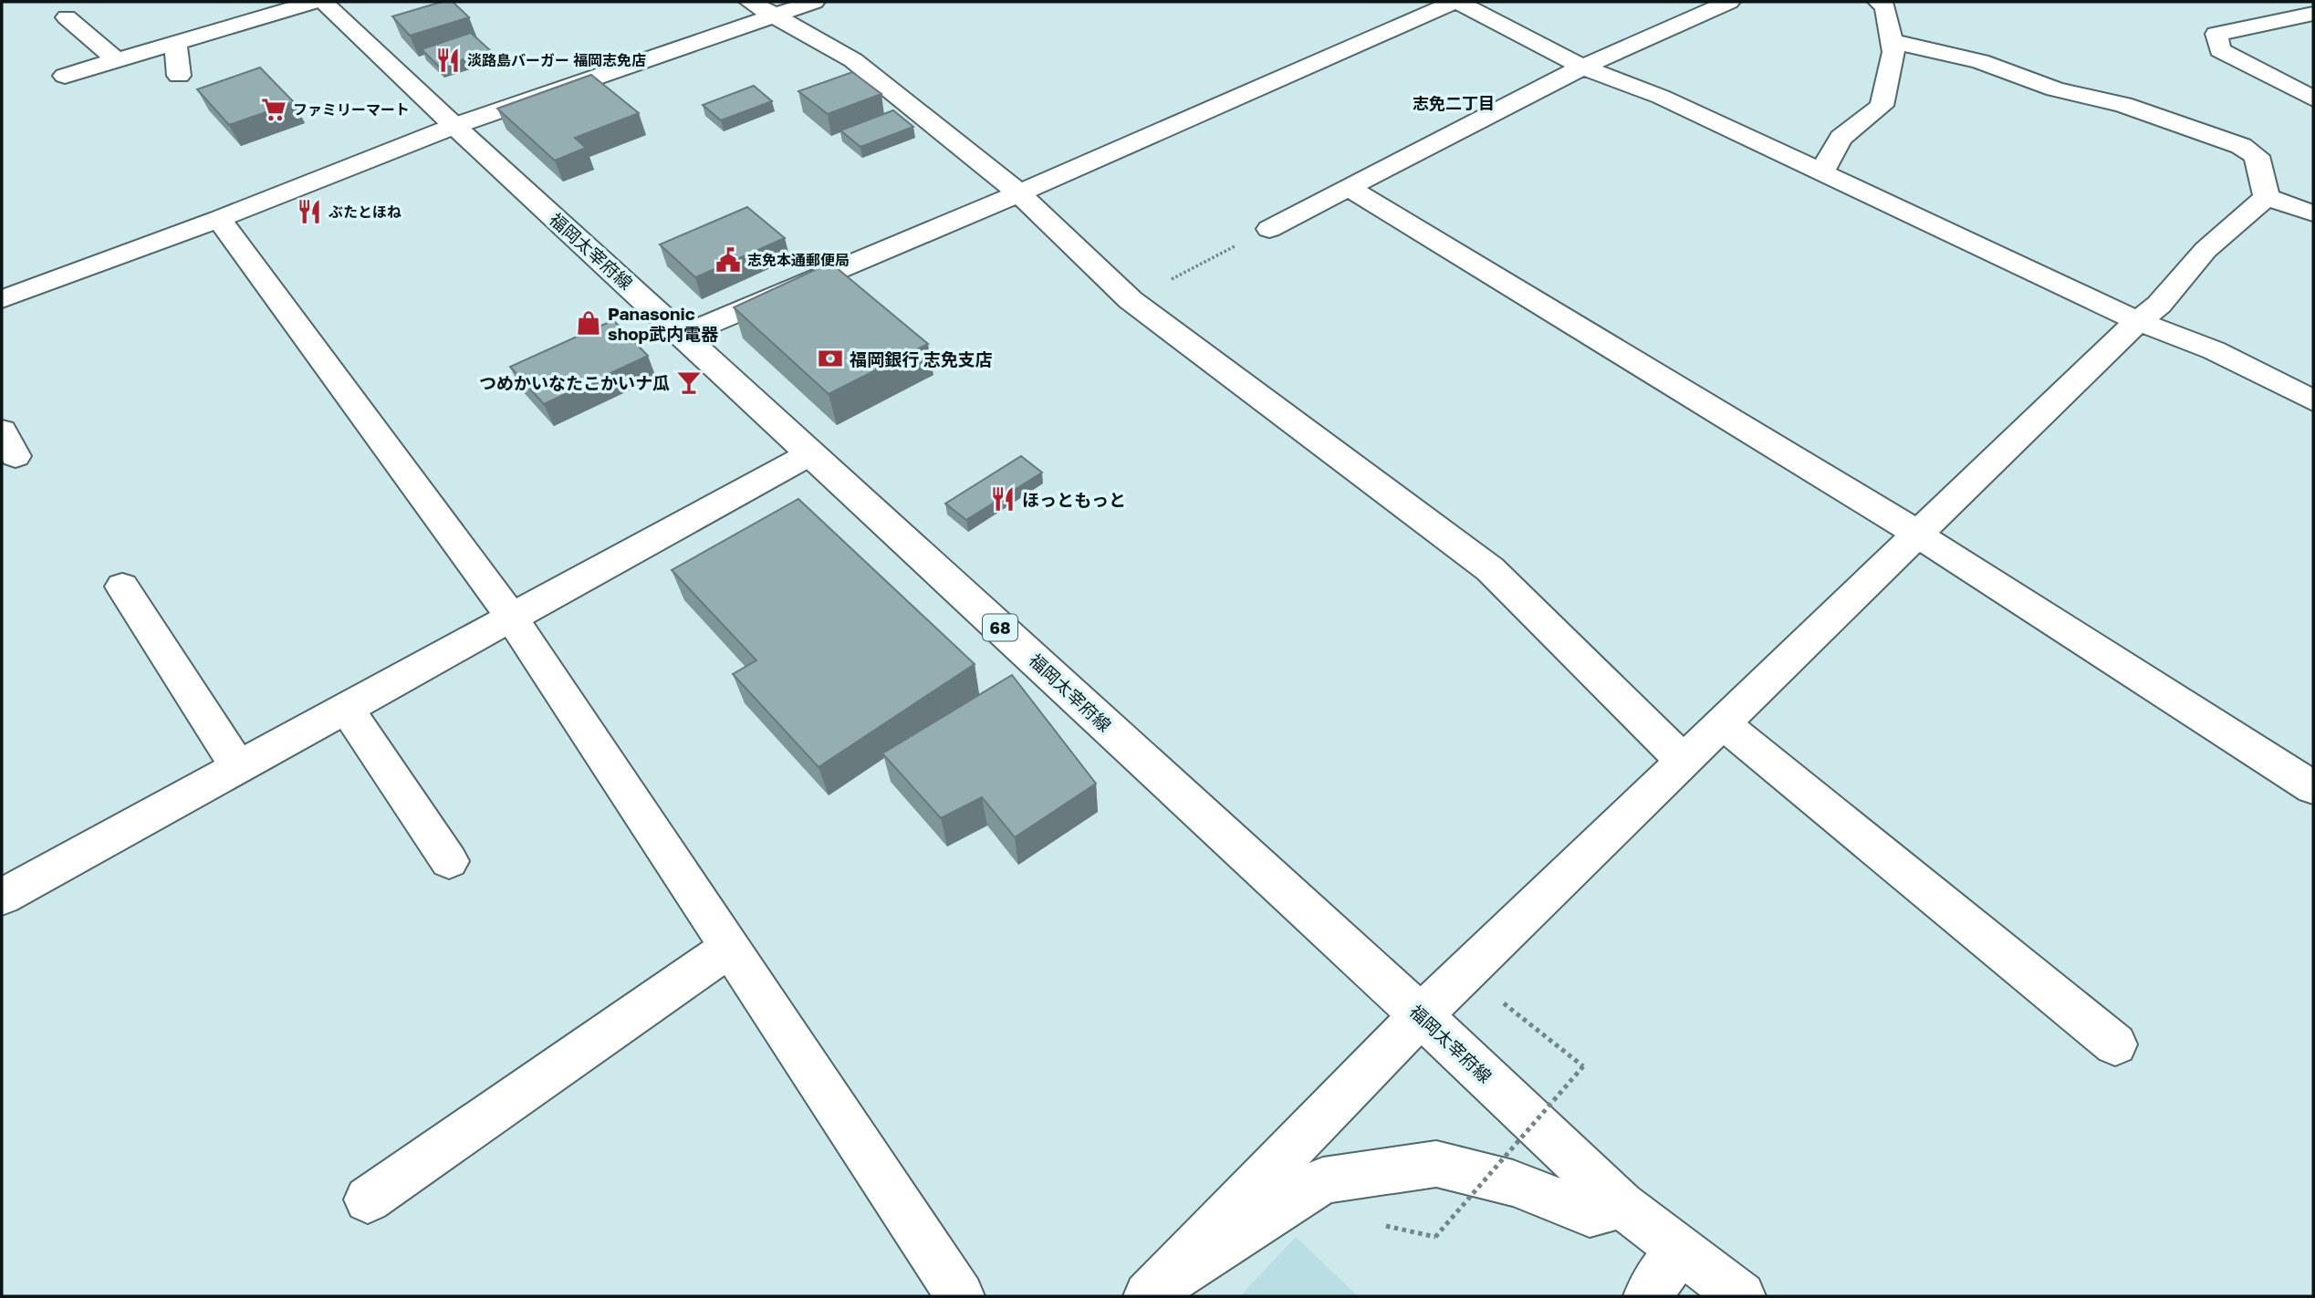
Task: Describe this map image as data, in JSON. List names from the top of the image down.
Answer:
{
  "streets": {
    "street": ["福岡太宰府線", "68"]
  },
  "districts": ["志免二丁目"],
  "places": {
    "restaurant": ["淡路島バーガー 福岡志免店", "ぶたとほね", "ほっともっと"],
    "supermarket": ["ファミリーマート"],
    "public building": ["志免本通郵便局"],
    "shop": ["Panasonic shop武内電器"],
    "bank": ["福岡銀行 志免支店"],
    "bar": ["つめかいなたこかいナ瓜"]
  }
}
